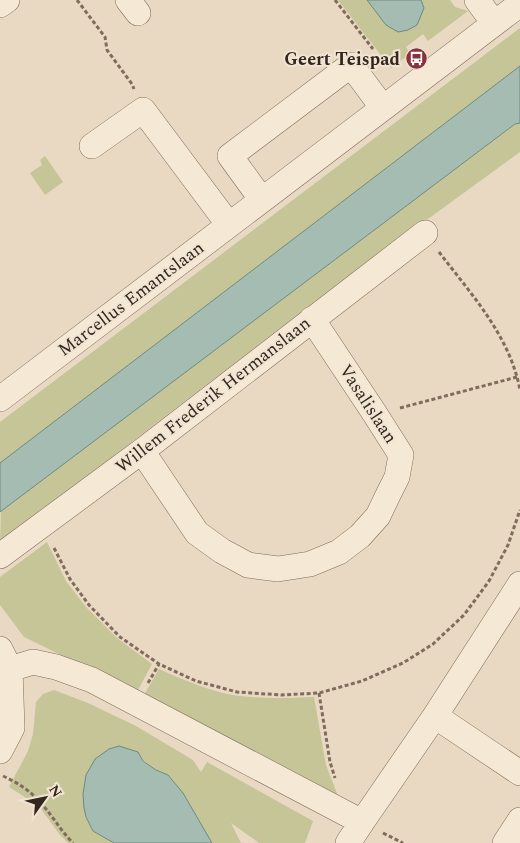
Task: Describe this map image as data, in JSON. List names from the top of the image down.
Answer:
{
  "streets": {
    "street": ["Marcellus Emantslaan", "Willem Frederik Hermanslaan", "Vasalislaan"]
  },
  "crossings": [
    ["Willem Frederik Hermanslaan", "Vasalislaan"]
  ],
  "places": {
    "bus stop": ["Geert Teispad"]
  },
  "north": "top right"
}
